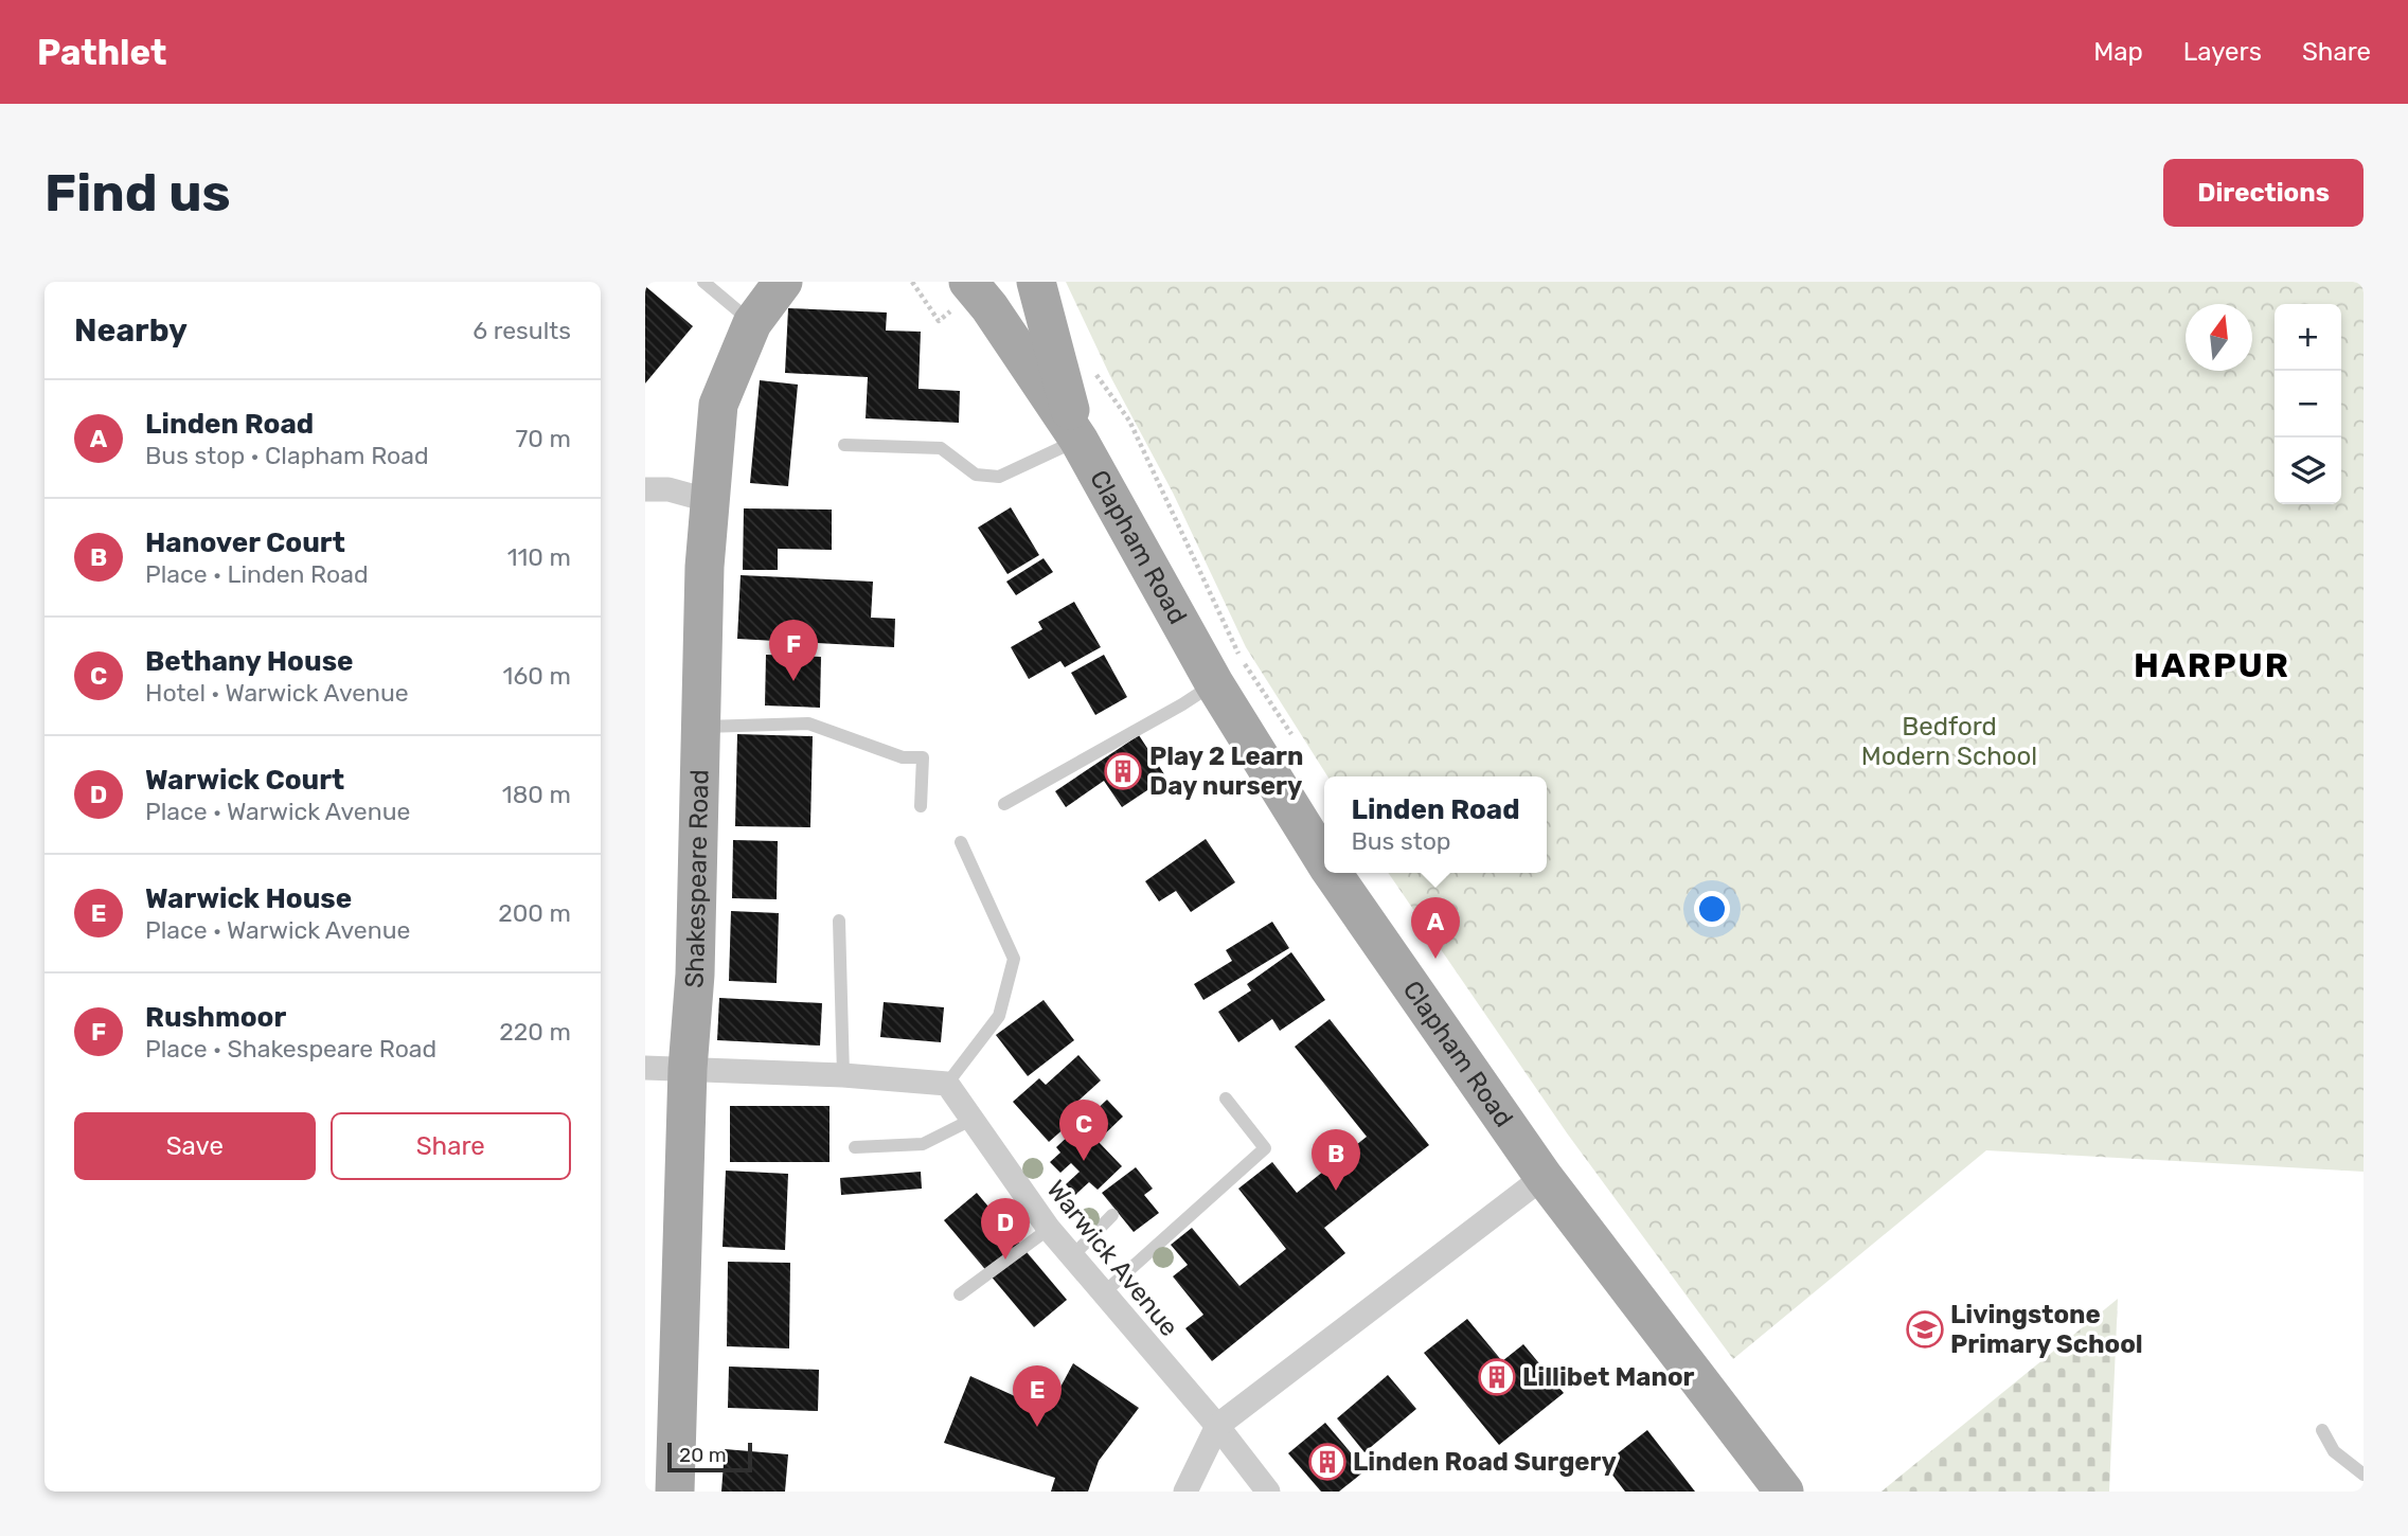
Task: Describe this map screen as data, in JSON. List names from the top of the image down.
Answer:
{
  "streets": {
    "main road": ["Clapham Road", "Shakespeare Road"],
    "street": ["Warwick Avenue"]
  },
  "districts": ["HARPUR"],
  "parks": ["Bedford Modern School"],
  "places": {
    "building": ["Play 2 Learn Day nursery", "Lillibet Manor", "Linden Road Surgery"],
    "school or university": ["Livingstone Primary School"]
  },
  "scale_bar": "20 m",
  "north": "top",
  "page": {
    "header": "Pathlet",
    "nav": ["Map", "Layers", "Share"],
    "buttons": [
      "Directions",
      ["Save", "Share"]
    ],
    "title": "Find us",
    "heading": ["Nearby", "6 results"],
    "map_buttons": ["+", "−"],
    "list": [
      {
        "mark": "A",
        "name": "Linden Road",
        "note": "Bus stop · Clapham Road",
        "value": "70 m"
      },
      {
        "mark": "B",
        "name": "Hanover Court",
        "note": "Place · Linden Road",
        "value": "110 m"
      },
      {
        "mark": "C",
        "name": "Bethany House",
        "note": "Hotel · Warwick Avenue",
        "value": "160 m"
      },
      {
        "mark": "D",
        "name": "Warwick Court",
        "note": "Place · Warwick Avenue",
        "value": "180 m"
      },
      {
        "mark": "E",
        "name": "Warwick House",
        "note": "Place · Warwick Avenue",
        "value": "200 m"
      },
      {
        "mark": "F",
        "name": "Rushmoor",
        "note": "Place · Shakespeare Road",
        "value": "220 m"
      }
    ],
    "pins": [
      "F",
      "A",
      "C",
      "B",
      "D",
      "E"
    ],
    "popup": ["Linden Road", "Bus stop"],
    "scale": "20 m"
  }
}
